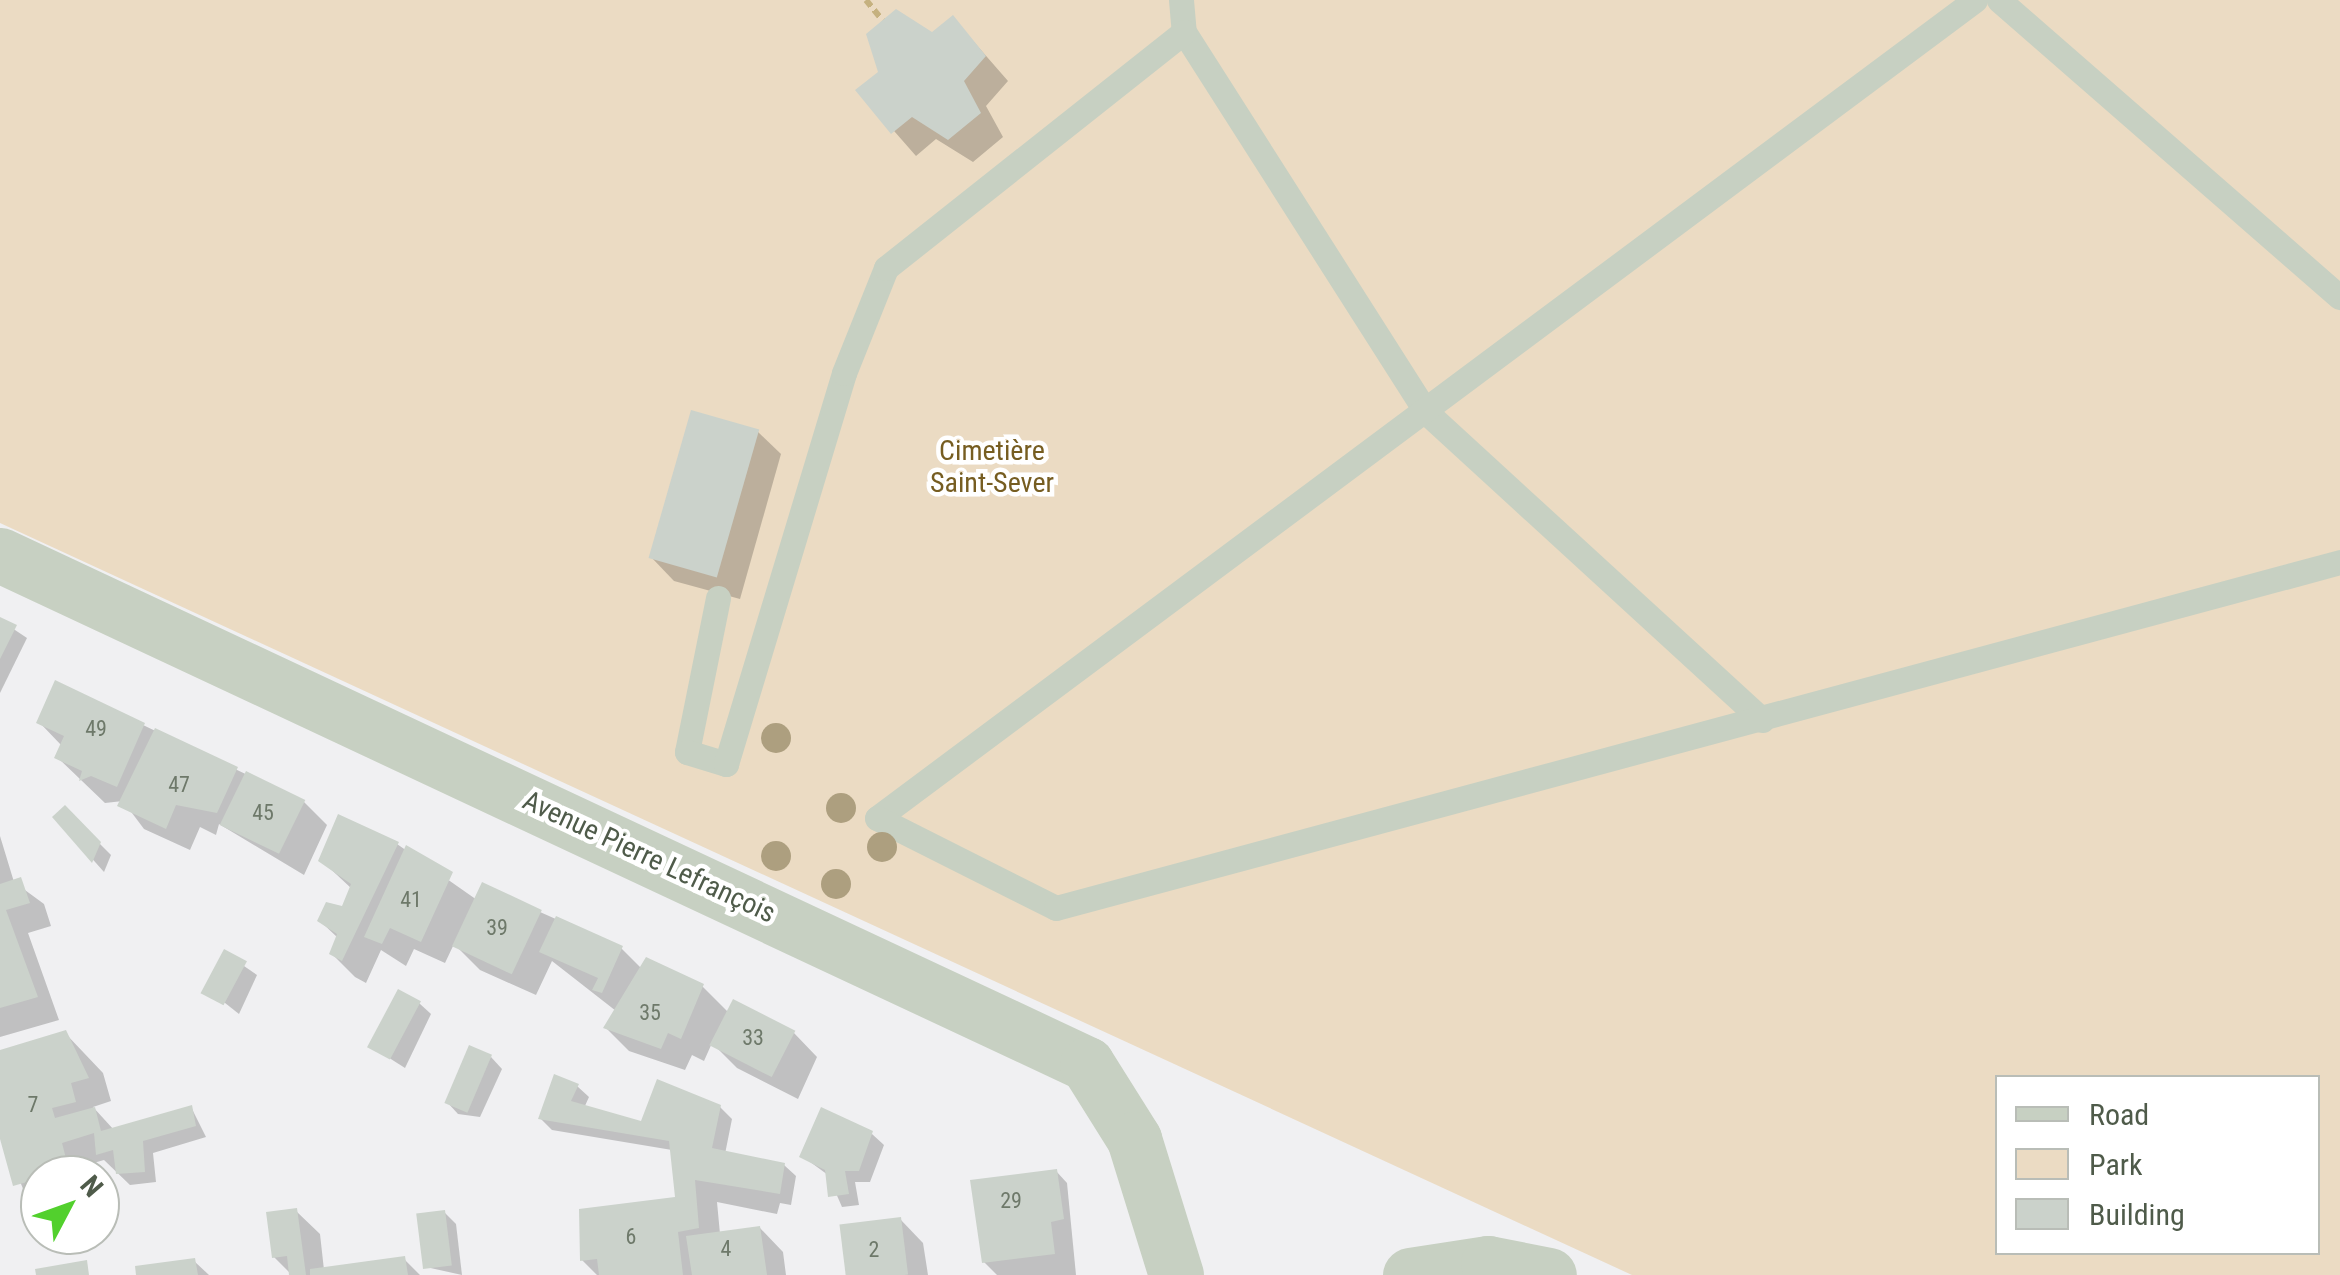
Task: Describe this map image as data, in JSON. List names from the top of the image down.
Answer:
{
  "streets": {
    "street": ["Avenue Pierre Lefrançois"]
  },
  "parks": ["Cimetière Saint-Sever"],
  "house_numbers": [
    "49",
    "47",
    "45",
    "41",
    "39",
    "35",
    "33",
    "7",
    "29",
    "6",
    "4",
    "2"
  ],
  "legend": ["Road", "Park", "Building"],
  "north": "top right"
}
